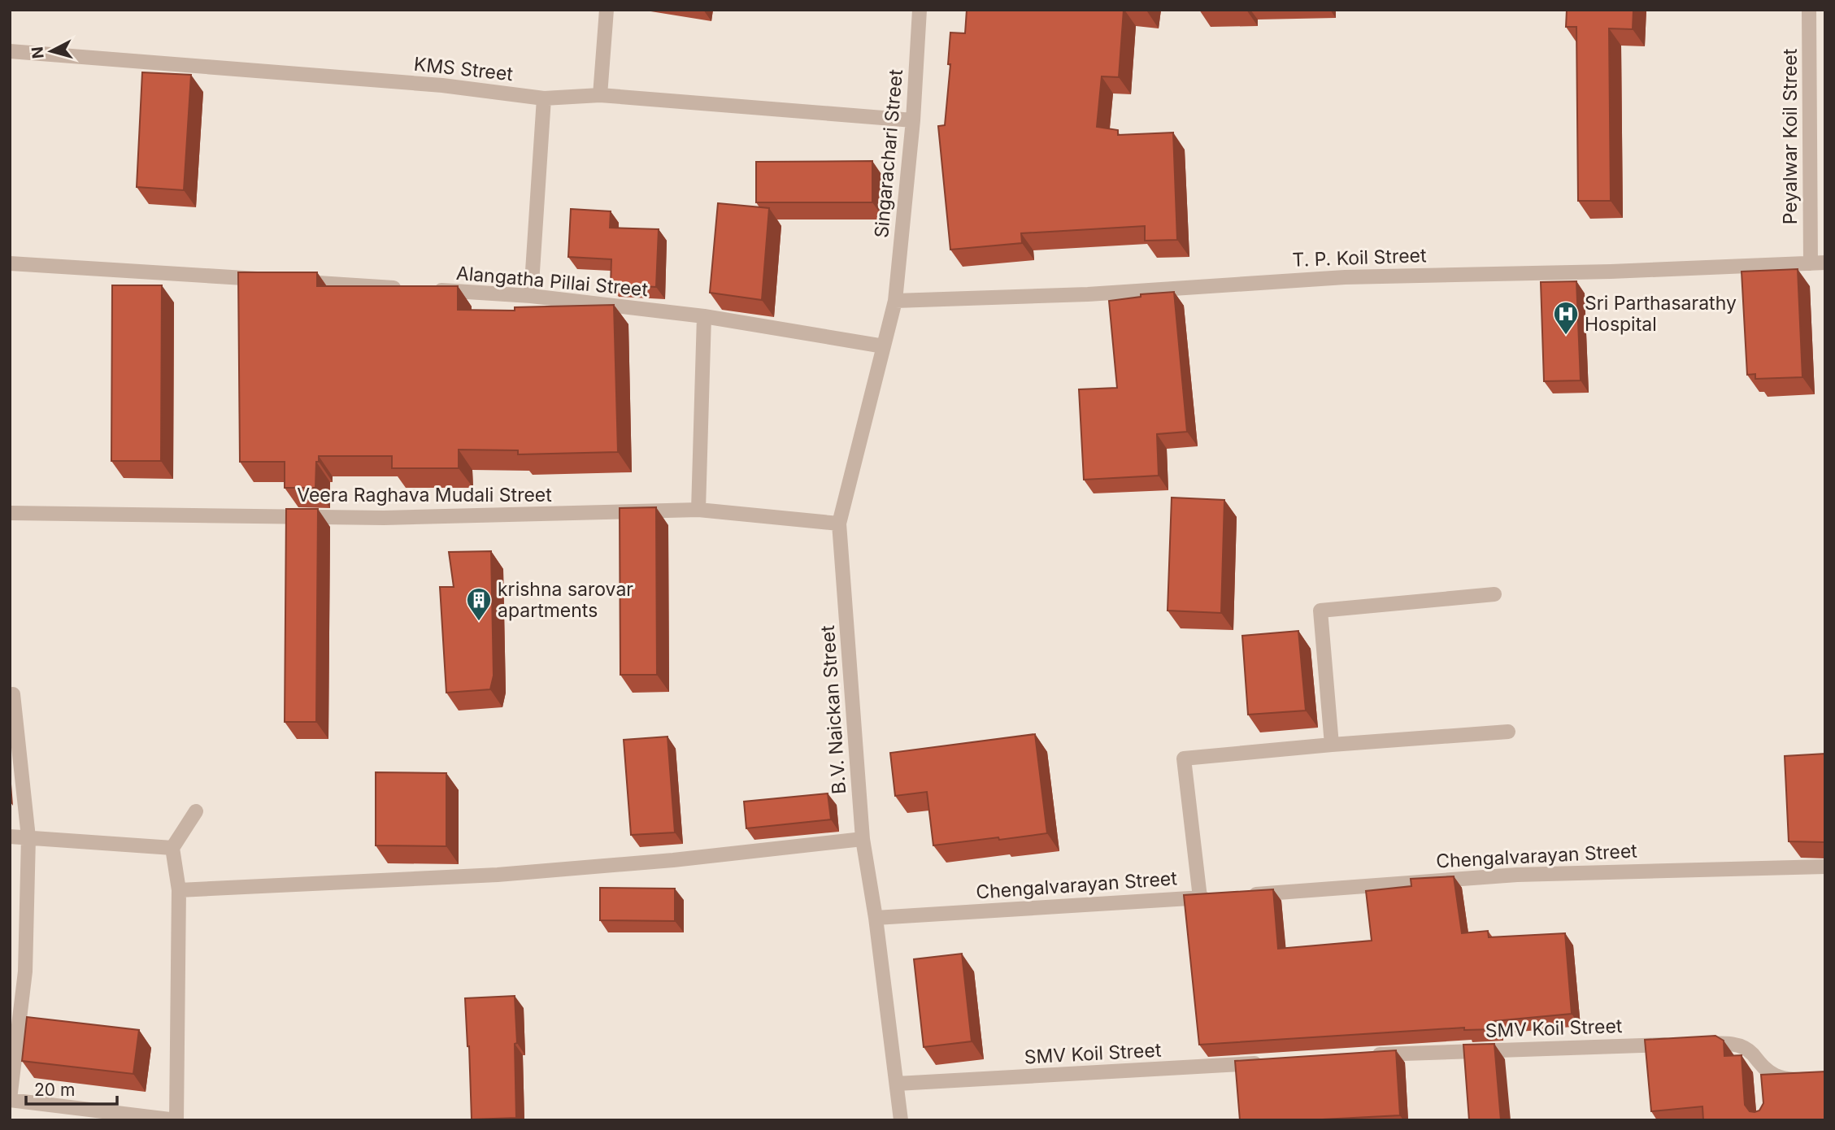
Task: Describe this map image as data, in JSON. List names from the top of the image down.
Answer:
{
  "streets": {
    "street": [
      "KMS Street",
      "Peyalwar Koil Street",
      "Singarachari Street",
      "T. P. Koil Street",
      "Alangatha Pillai Street",
      "Veera Raghava Mudali Street",
      "B.V. Naickan Street",
      "Chengalvarayan Street",
      "SMV Koil Street"
    ]
  },
  "crossings": [
    ["KMS Street", "Singarachari Street"],
    ["Peyalwar Koil Street", "T. P. Koil Street"],
    ["Singarachari Street", "T. P. Koil Street"],
    ["Singarachari Street", "B.V. Naickan Street"],
    ["T. P. Koil Street", "B.V. Naickan Street"],
    ["Alangatha Pillai Street", "B.V. Naickan Street"],
    ["Veera Raghava Mudali Street", "B.V. Naickan Street"],
    ["B.V. Naickan Street", "Chengalvarayan Street"],
    ["B.V. Naickan Street", "SMV Koil Street"]
  ],
  "places": {
    "hospital": ["Sri Parthasarathy Hospital"],
    "building": ["krishna sarovar apartments"]
  },
  "scale_bar": "20 m",
  "north": "left"
}
